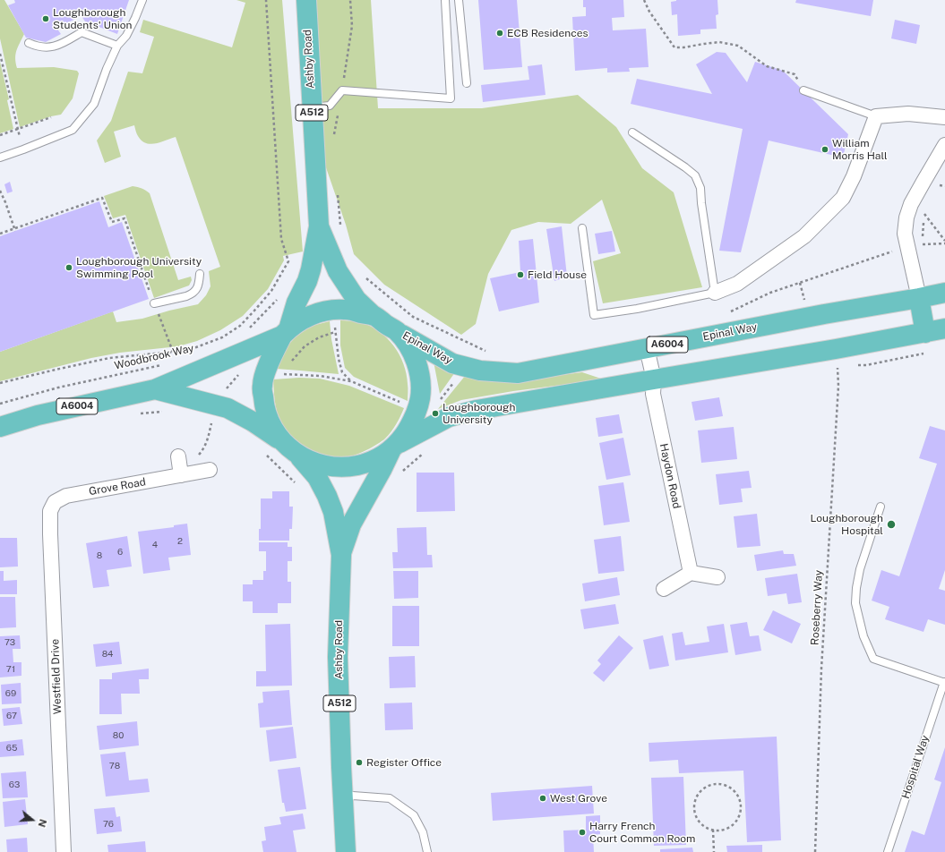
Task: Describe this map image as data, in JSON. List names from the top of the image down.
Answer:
{
  "streets": {
    "main road": [
      "Ashby Road",
      "A512",
      "Epinal Way",
      "A6004"
    ],
    "street": ["Haydon Road", "Grove Road", "Westfield Drive"],
    "lane": ["Hospital Way"],
    "path": ["Woodbrook Way", "Roseberry Way"]
  },
  "crossings": [
    ["Ashby Road", "Epinal Way"],
    ["Ashby Road", "A6004"],
    ["Epinal Way", "Haydon Road"],
    ["Grove Road", "Westfield Drive"]
  ],
  "places": [
    "Loughborough Students' Union",
    "ECB Residences",
    "William Morris Hall",
    "Loughborough University Swimming Pool",
    "Field House",
    "Loughborough University",
    "Loughborough Hospital",
    "Register Office",
    "West Grove",
    "Harry French Court Common Room"
  ],
  "house_numbers": [
    "2",
    "4",
    "6",
    "8",
    "73",
    "84",
    "71",
    "69",
    "67",
    "80",
    "65",
    "78",
    "63",
    "76"
  ],
  "north": "right"
}
